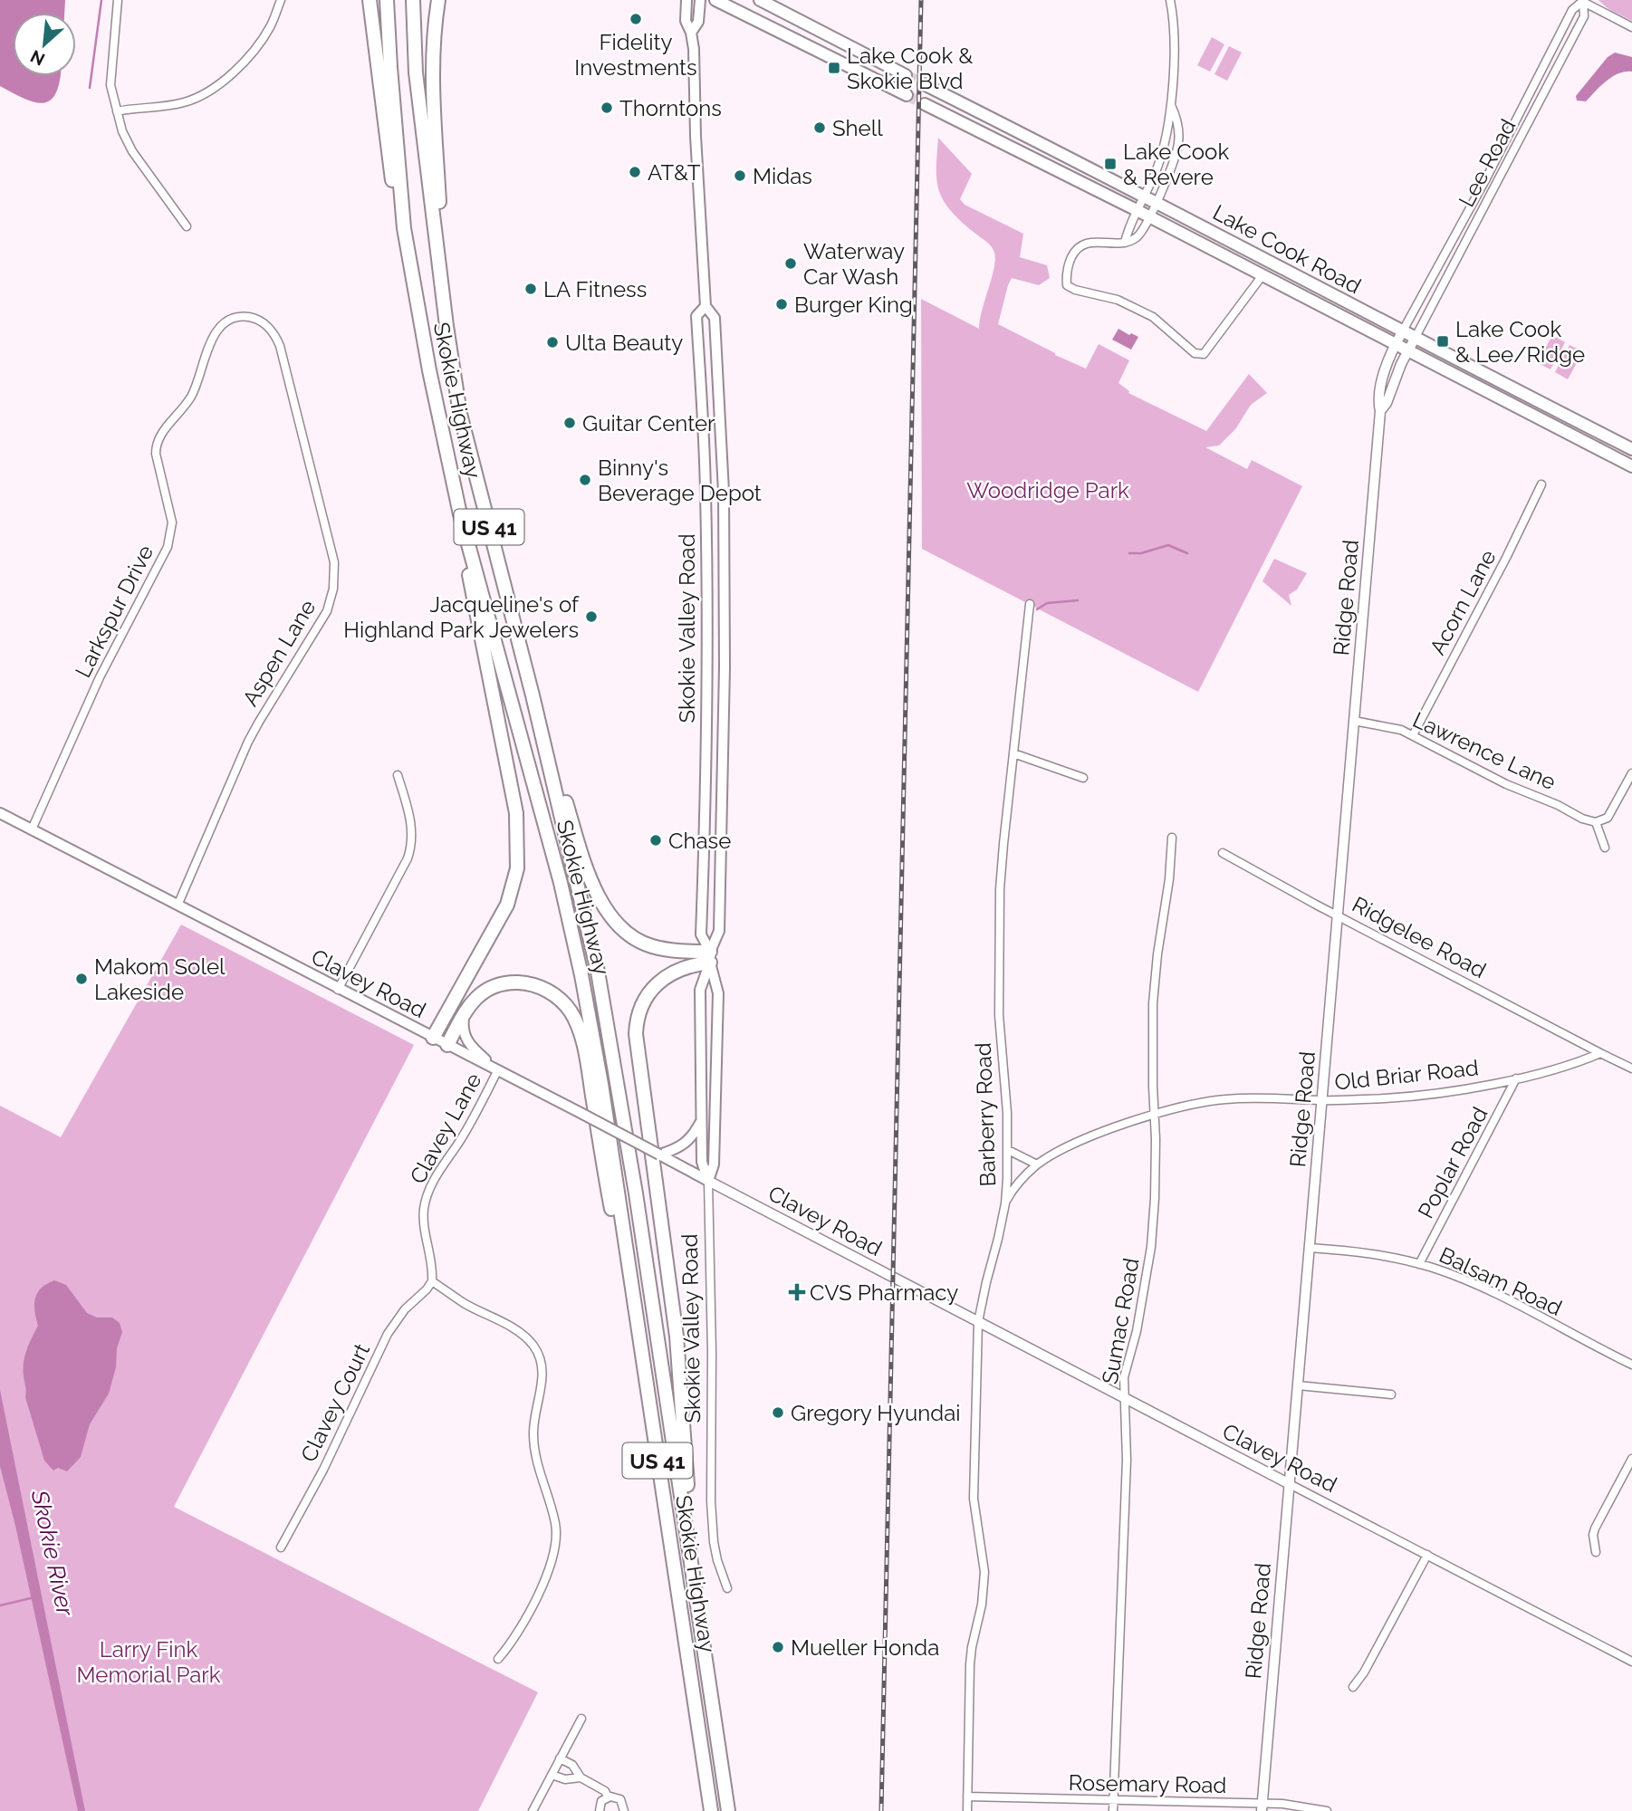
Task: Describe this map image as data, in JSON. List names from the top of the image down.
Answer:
{
  "streets": {
    "highway": ["Skokie Highway", "US 41"],
    "main road": ["Lake Cook Road", "Skokie Valley Road", "Clavey Road"],
    "street": [
      "Lee Road",
      "Ridge Road",
      "Acorn Lane",
      "Larkspur Drive",
      "Aspen Lane",
      "Lawrence Lane",
      "Ridgelee Road",
      "Old Briar Road",
      "Barberry Road",
      "Clavey Lane",
      "Poplar Road",
      "Balsam Road",
      "Sumac Road",
      "Clavey Court",
      "Rosemary Road"
    ]
  },
  "crossings": [
    ["Lee Road", "Lake Cook Road"],
    ["Lee Road", "Ridge Road"],
    ["Lake Cook Road", "Ridge Road"],
    ["Ridge Road", "Lawrence Lane"],
    ["Ridge Road", "Ridgelee Road"],
    ["Ridge Road", "Clavey Road"],
    ["Ridge Road", "Old Briar Road"],
    ["Ridge Road", "Balsam Road"],
    ["Ridge Road", "Rosemary Road"],
    ["Acorn Lane", "Lawrence Lane"],
    ["Larkspur Drive", "Aspen Lane"],
    ["Larkspur Drive", "Clavey Road"],
    ["Skokie Valley Road", "Clavey Road"],
    ["Aspen Lane", "Clavey Road"],
    ["Ridgelee Road", "Old Briar Road"],
    ["Clavey Road", "Barberry Road"],
    ["Clavey Road", "Clavey Lane"],
    ["Clavey Road", "Sumac Road"],
    ["Old Briar Road", "Barberry Road"],
    ["Old Briar Road", "Poplar Road"],
    ["Old Briar Road", "Sumac Road"],
    ["Barberry Road", "Rosemary Road"],
    ["Clavey Lane", "Clavey Court"],
    ["Poplar Road", "Balsam Road"],
    ["Sumac Road", "Rosemary Road"]
  ],
  "water": ["Skokie River"],
  "parks": ["Woodridge Park", "Larry Fink Memorial Park"],
  "places": {
    "other": [
      "Fidelity Investments",
      "Thorntons",
      "Shell",
      "AT&T",
      "Midas",
      "Waterway Car Wash",
      "LA Fitness",
      "Burger King",
      "Ulta Beauty",
      "Guitar Center",
      "Binny's Beverage Depot",
      "Jacqueline's of Highland Park Jewelers",
      "Chase",
      "Makom Solel Lakeside",
      "Gregory Hyundai",
      "Mueller Honda"
    ],
    "transit": ["Lake Cook & Skokie Blvd", "Lake Cook & Revere", "Lake Cook & Lee/Ridge"],
    "health": ["CVS Pharmacy"]
  },
  "north": "bottom left"
}
